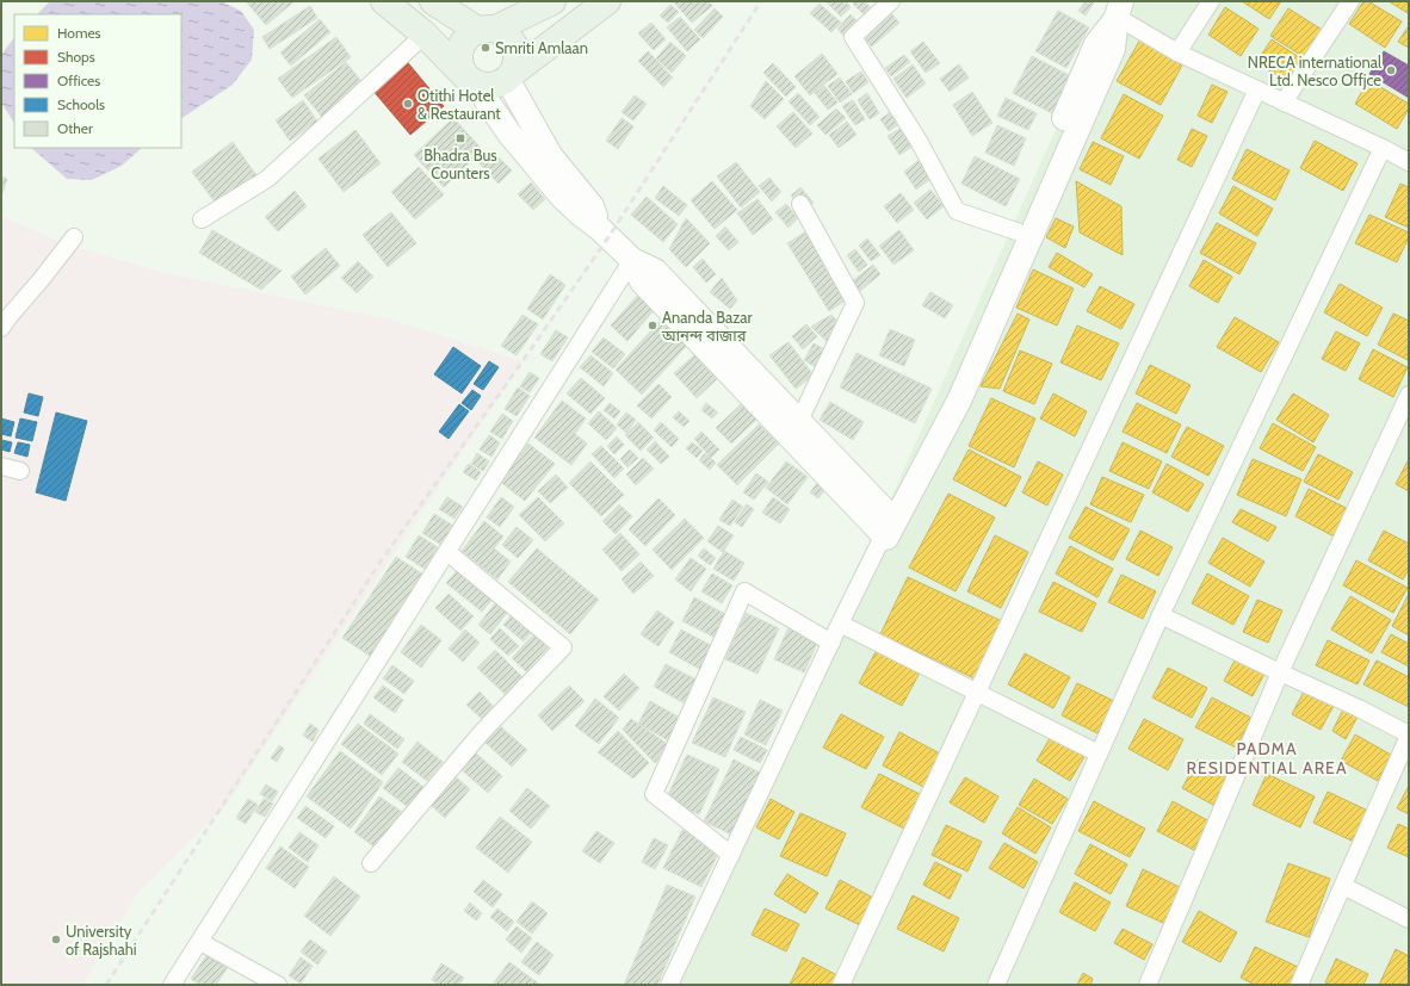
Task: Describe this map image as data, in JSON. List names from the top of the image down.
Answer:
{
  "districts": ["PADMA RESIDENTIAL AREA"],
  "places": {
    "other": [
      "Smriti Amlaan",
      "NRECA international Ltd. Nesco Offjce",
      "Otithi Hotel & Restaurant",
      "Ananda Bazar আনন্দ বাজার",
      "University of Rajshahi"
    ],
    "transit": ["Bhadra Bus Counters"]
  },
  "legend": [
    "Homes",
    "Shops",
    "Offices",
    "Schools",
    "Other"
  ]
}
